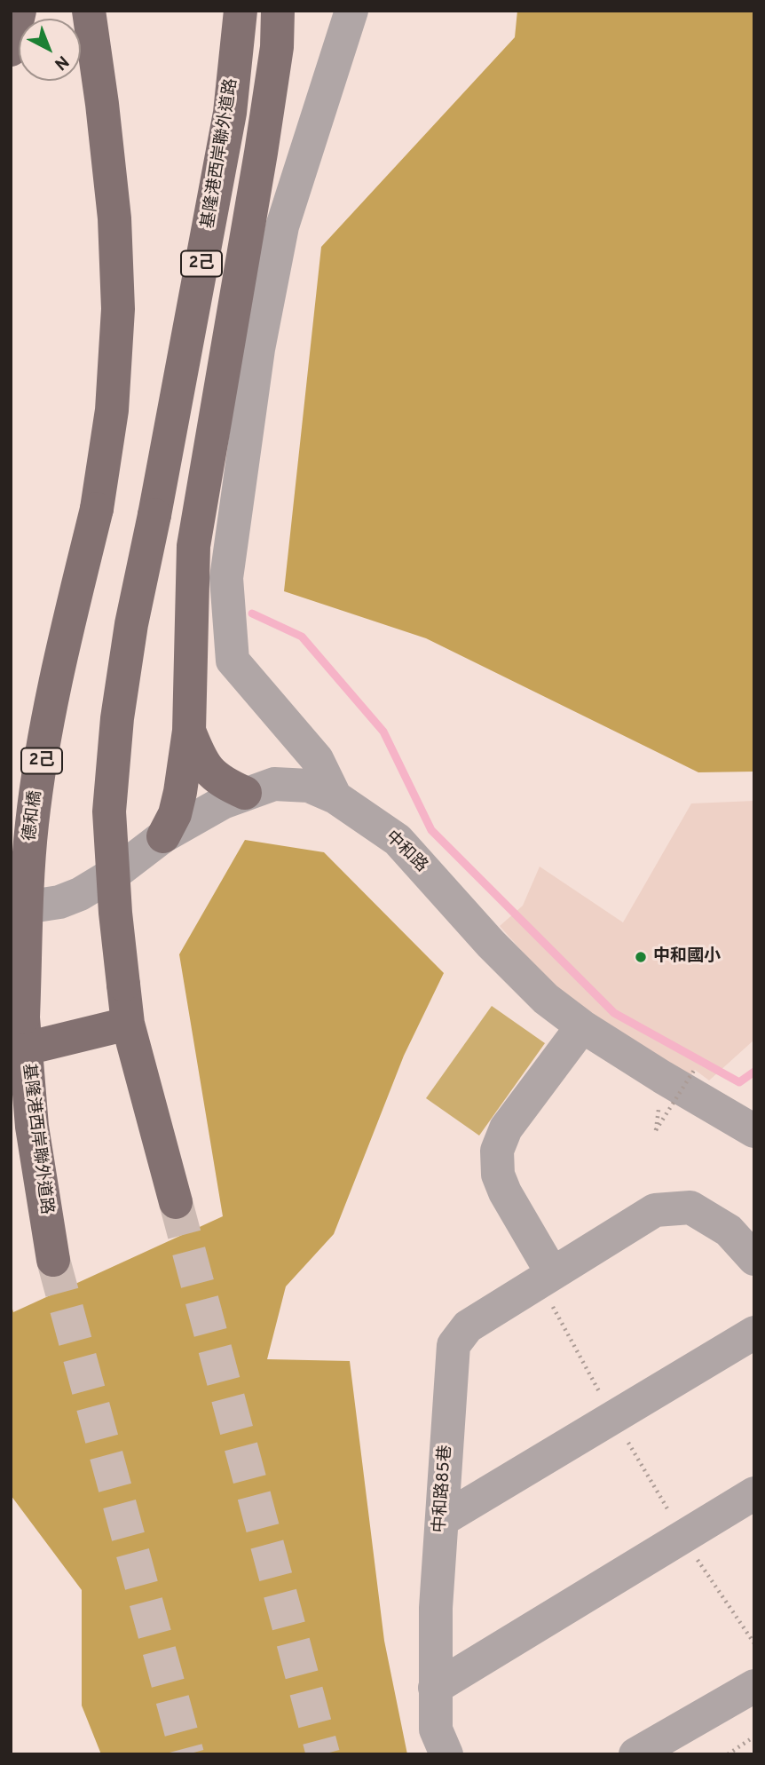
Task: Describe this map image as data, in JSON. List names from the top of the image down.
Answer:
{
  "streets": {
    "main road": ["基隆港西岸聯外道路", "2己", "德和橋"],
    "street": ["中和路", "中和路85巷"]
  },
  "crossings": [
    ["基隆港西岸聯外道路", "2己"],
    ["基隆港西岸聯外道路", "德和橋"]
  ],
  "places": ["中和國小"],
  "north": "bottom right"
}
